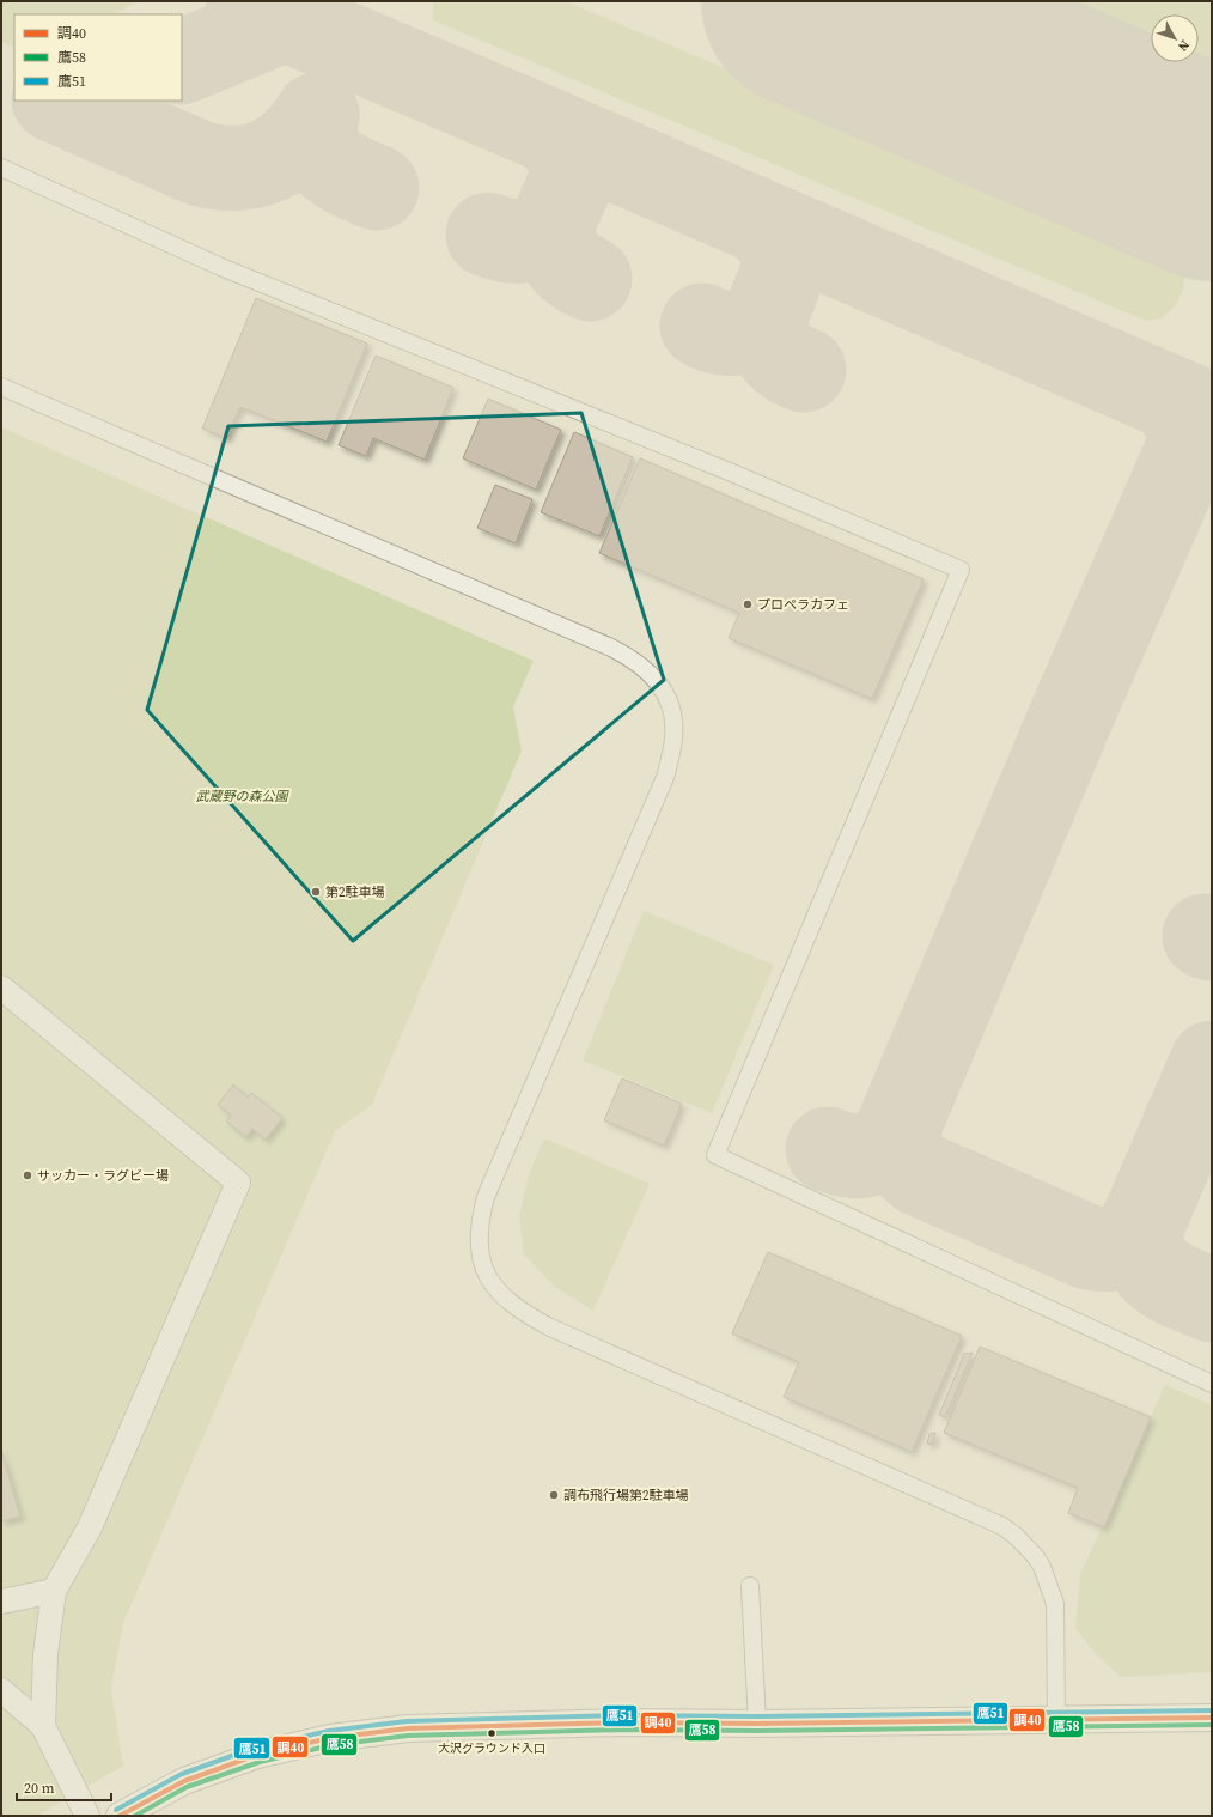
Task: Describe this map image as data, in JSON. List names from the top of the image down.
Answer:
{
  "parks": ["武蔵野の森公園"],
  "places": [
    "プロペラカフェ",
    "第2駐車場",
    "サッカー・ラグビー場",
    "調布飛行場第2駐車場",
    "大沢グラウンド入口"
  ],
  "lines": ["transit line 鷹51", "transit line 調40", "transit line 鷹58"],
  "legend": ["調40", "鷹58", "鷹51"],
  "scale_bar": "20 m",
  "north": "bottom right"
}
